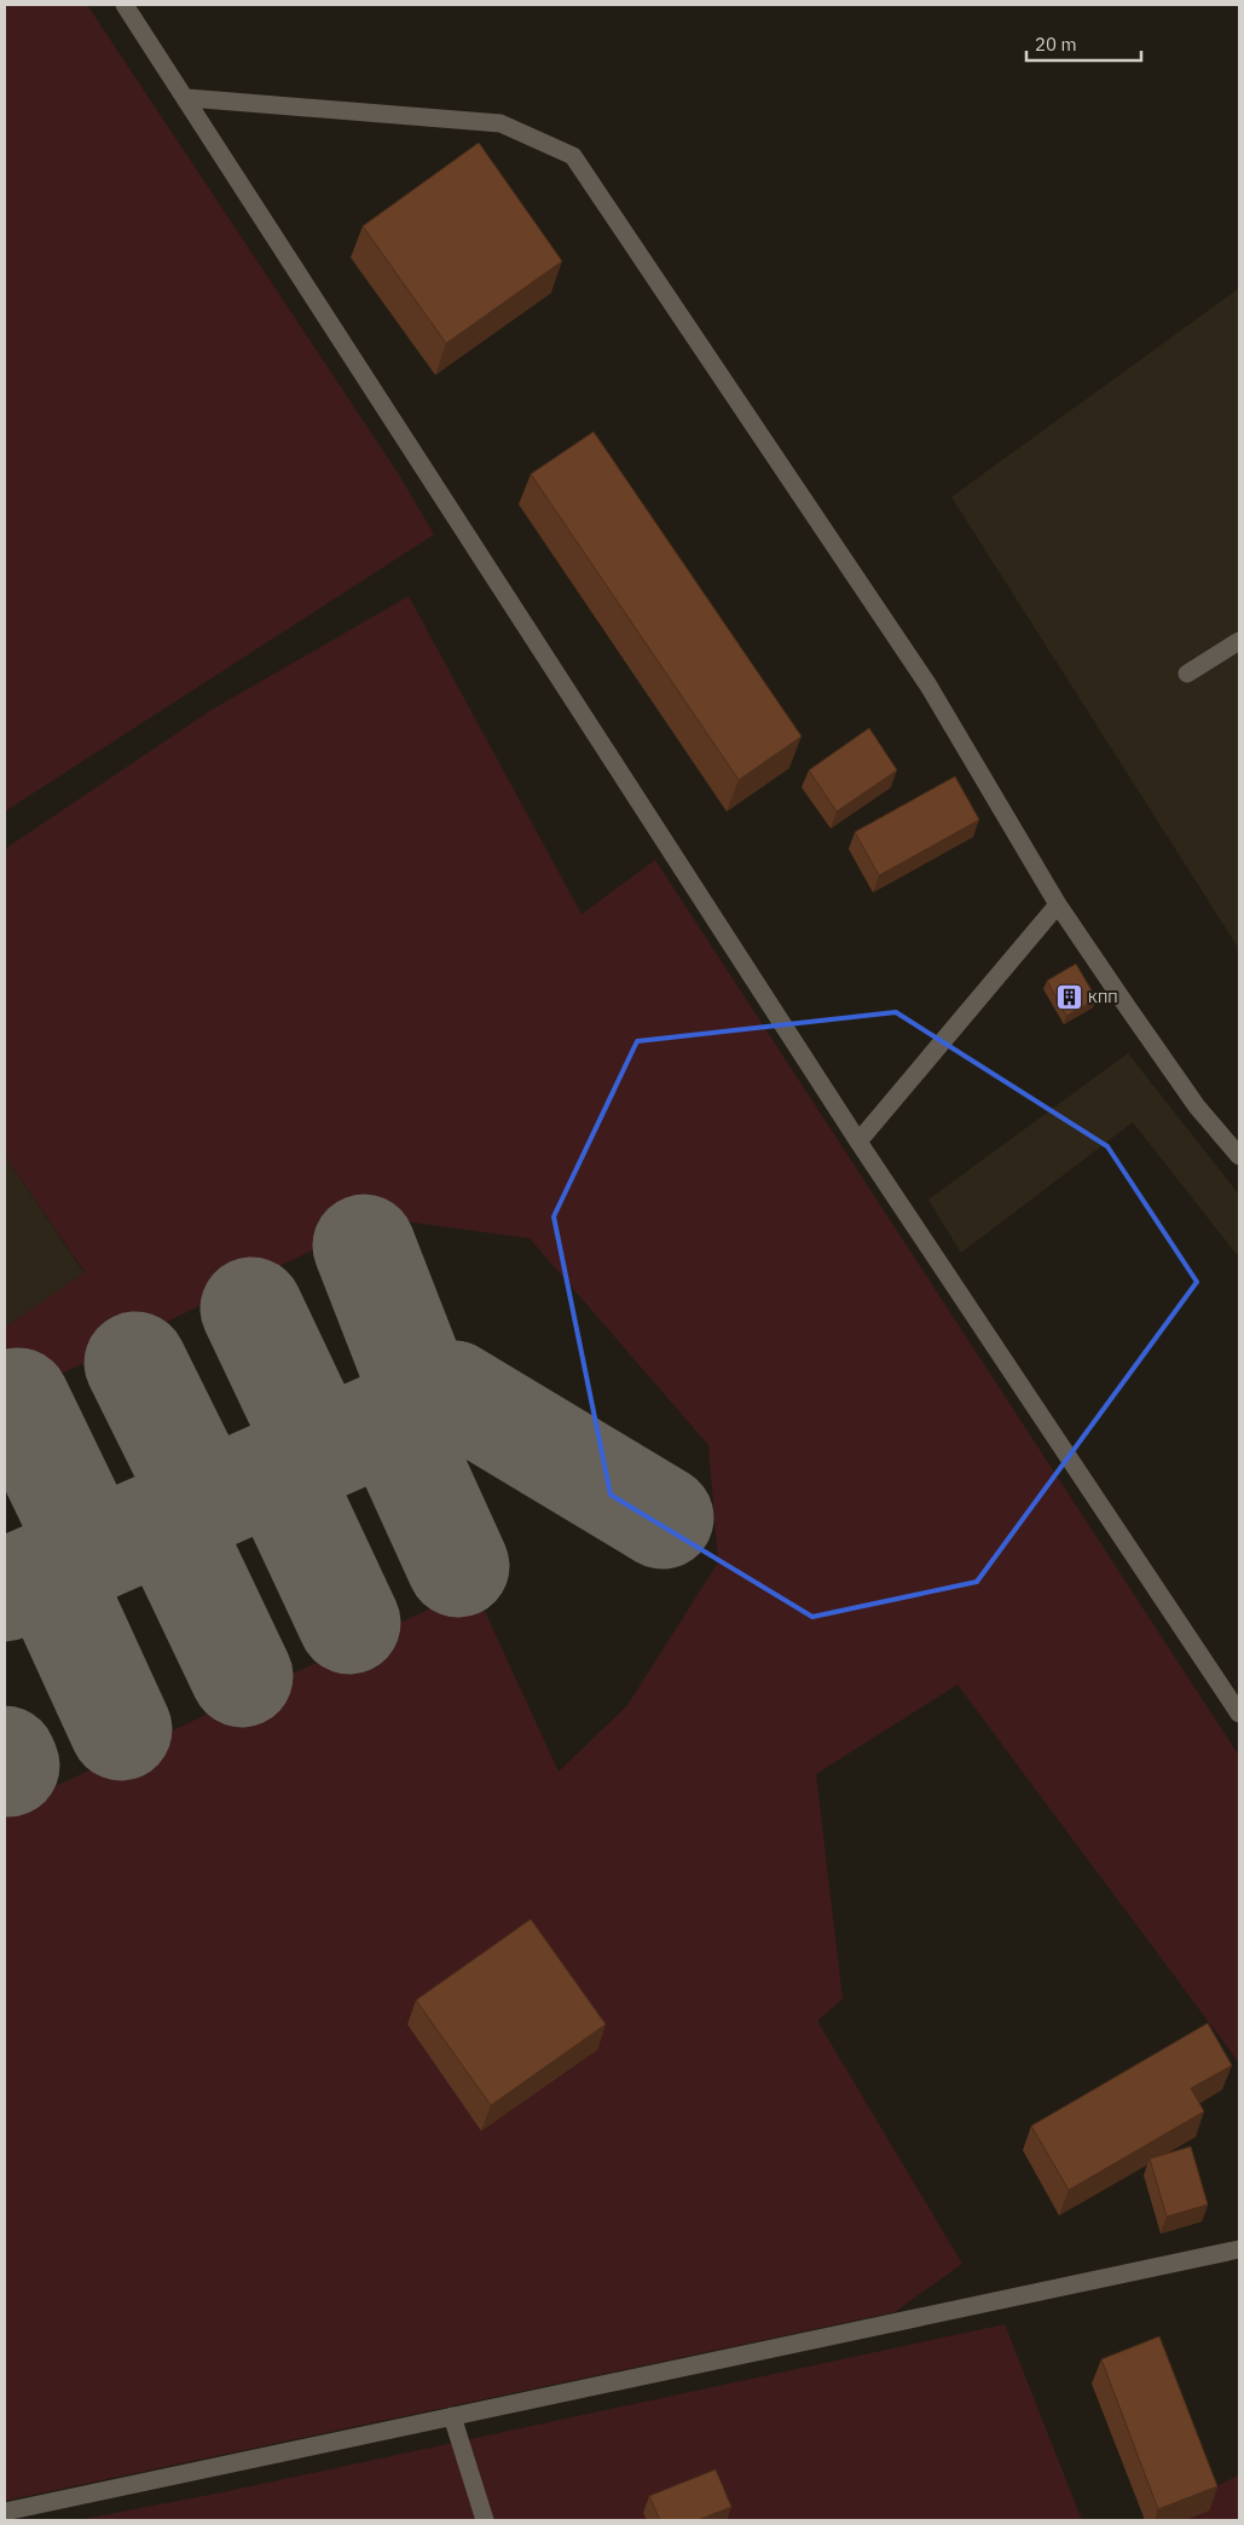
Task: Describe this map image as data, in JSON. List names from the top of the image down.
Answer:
{
  "places": {
    "building": ["КПП"]
  },
  "scale_bar": "20 m"
}
